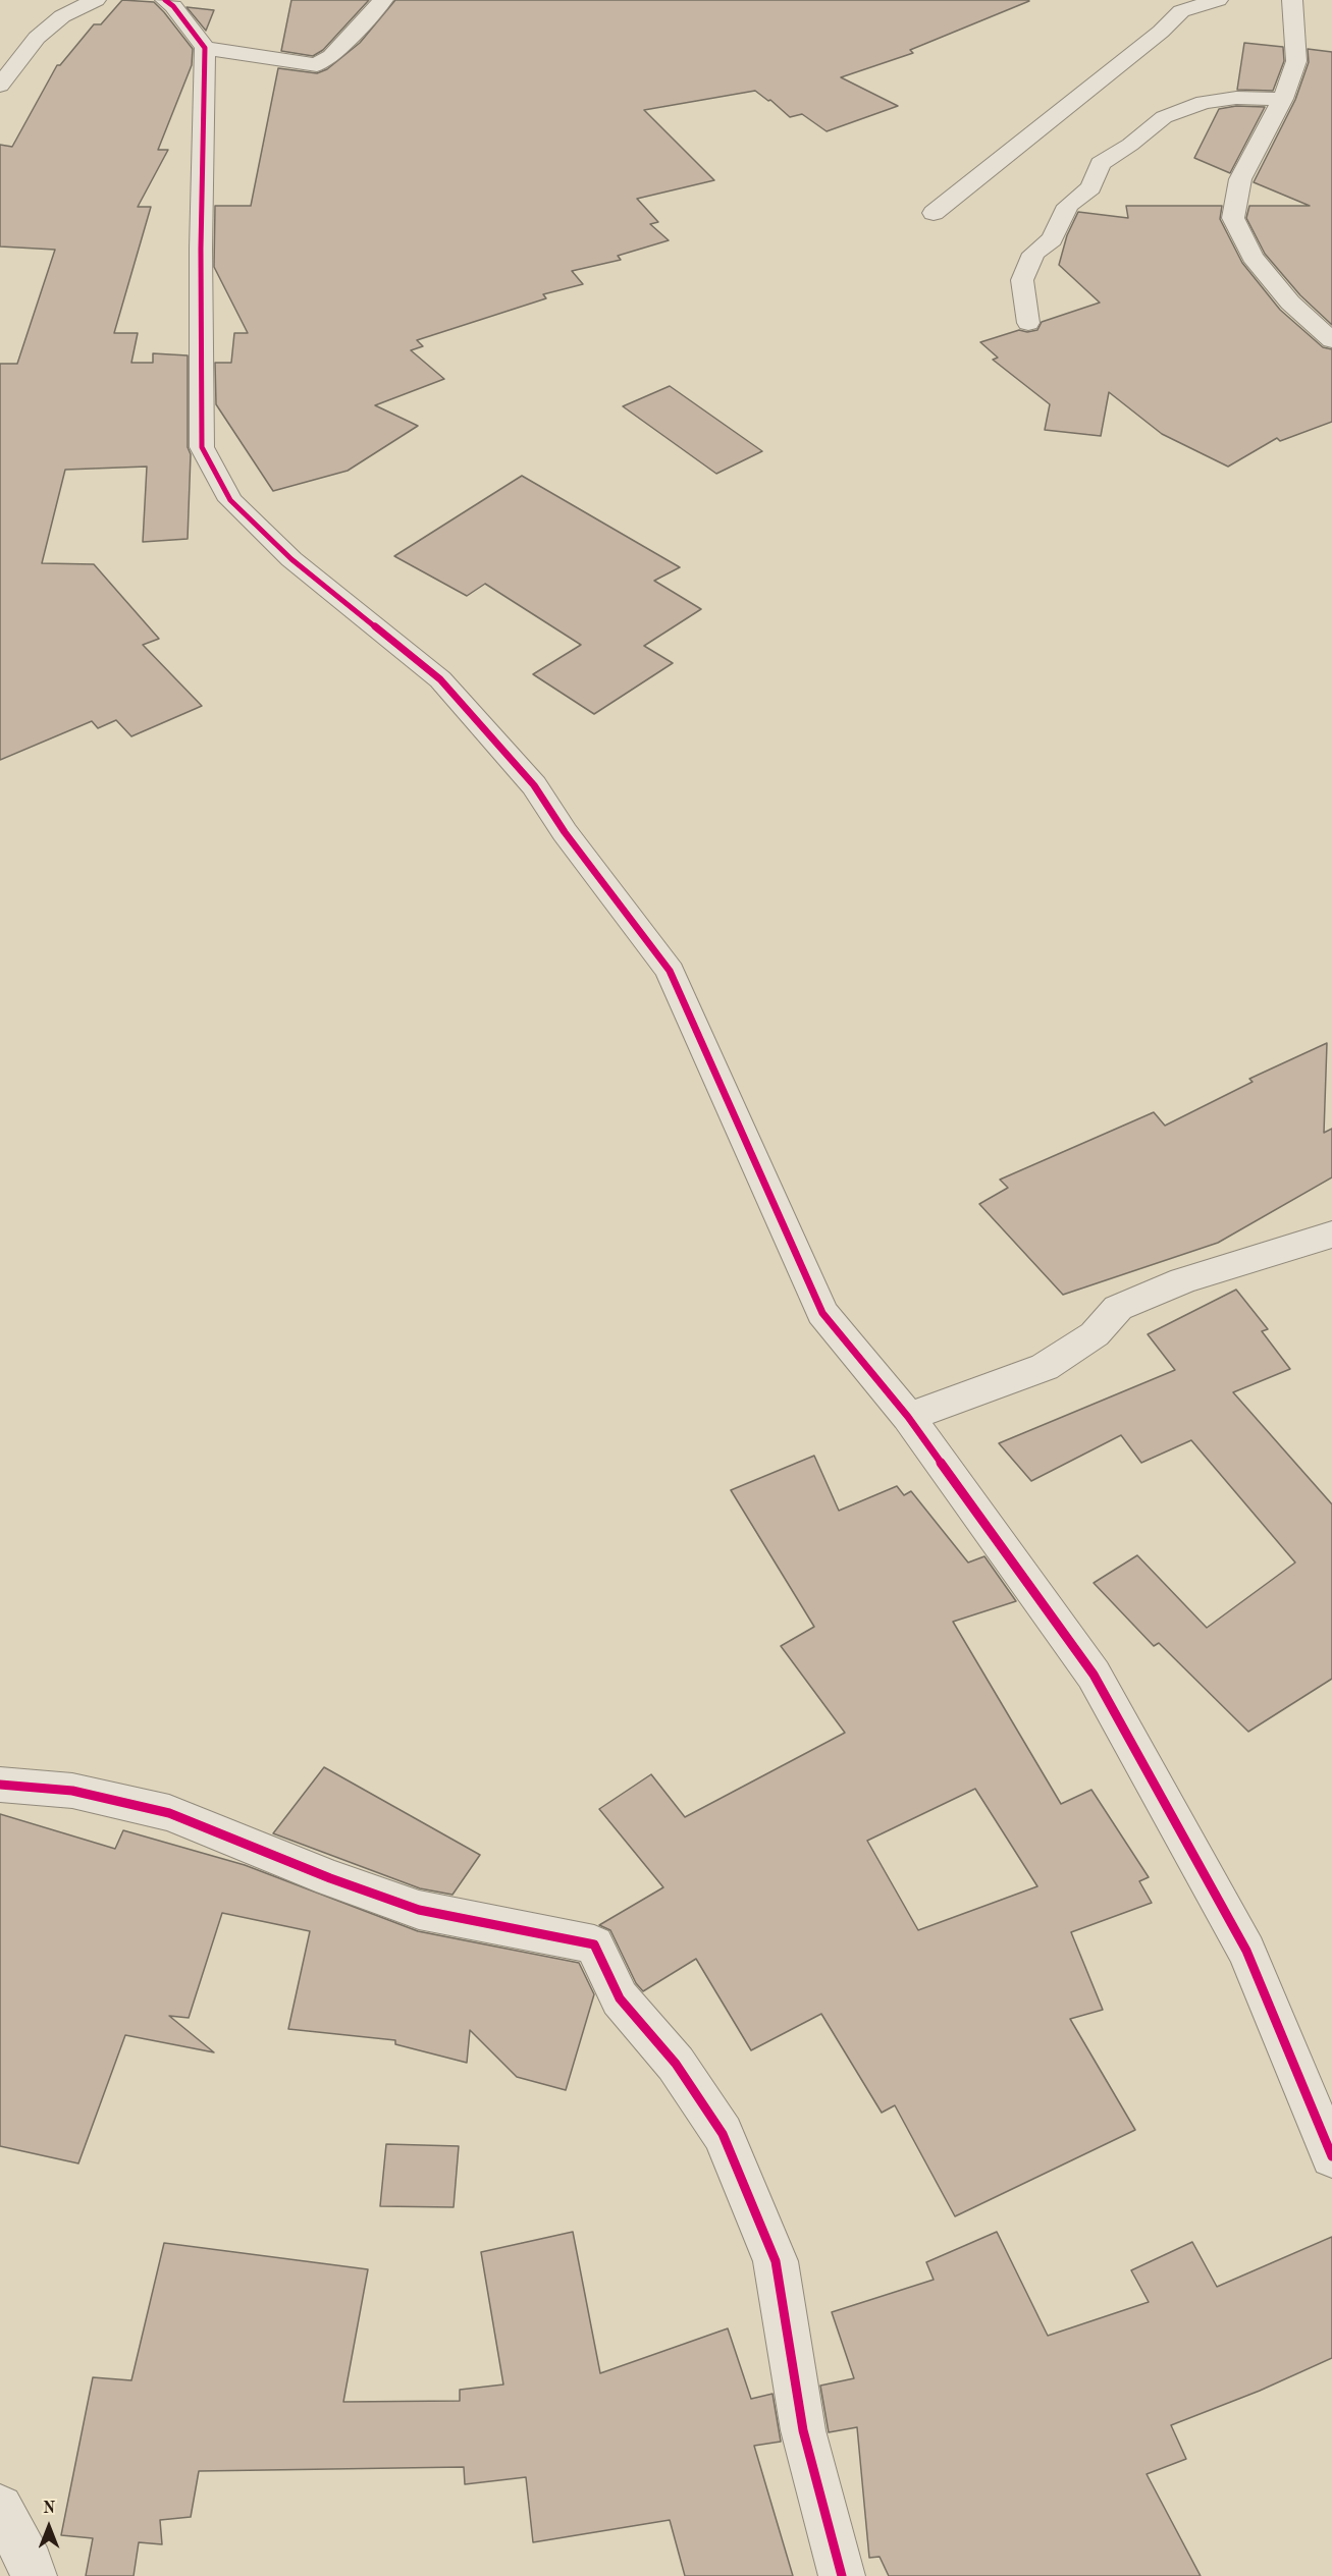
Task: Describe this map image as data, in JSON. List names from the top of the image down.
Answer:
{
  "north": "top"
}
